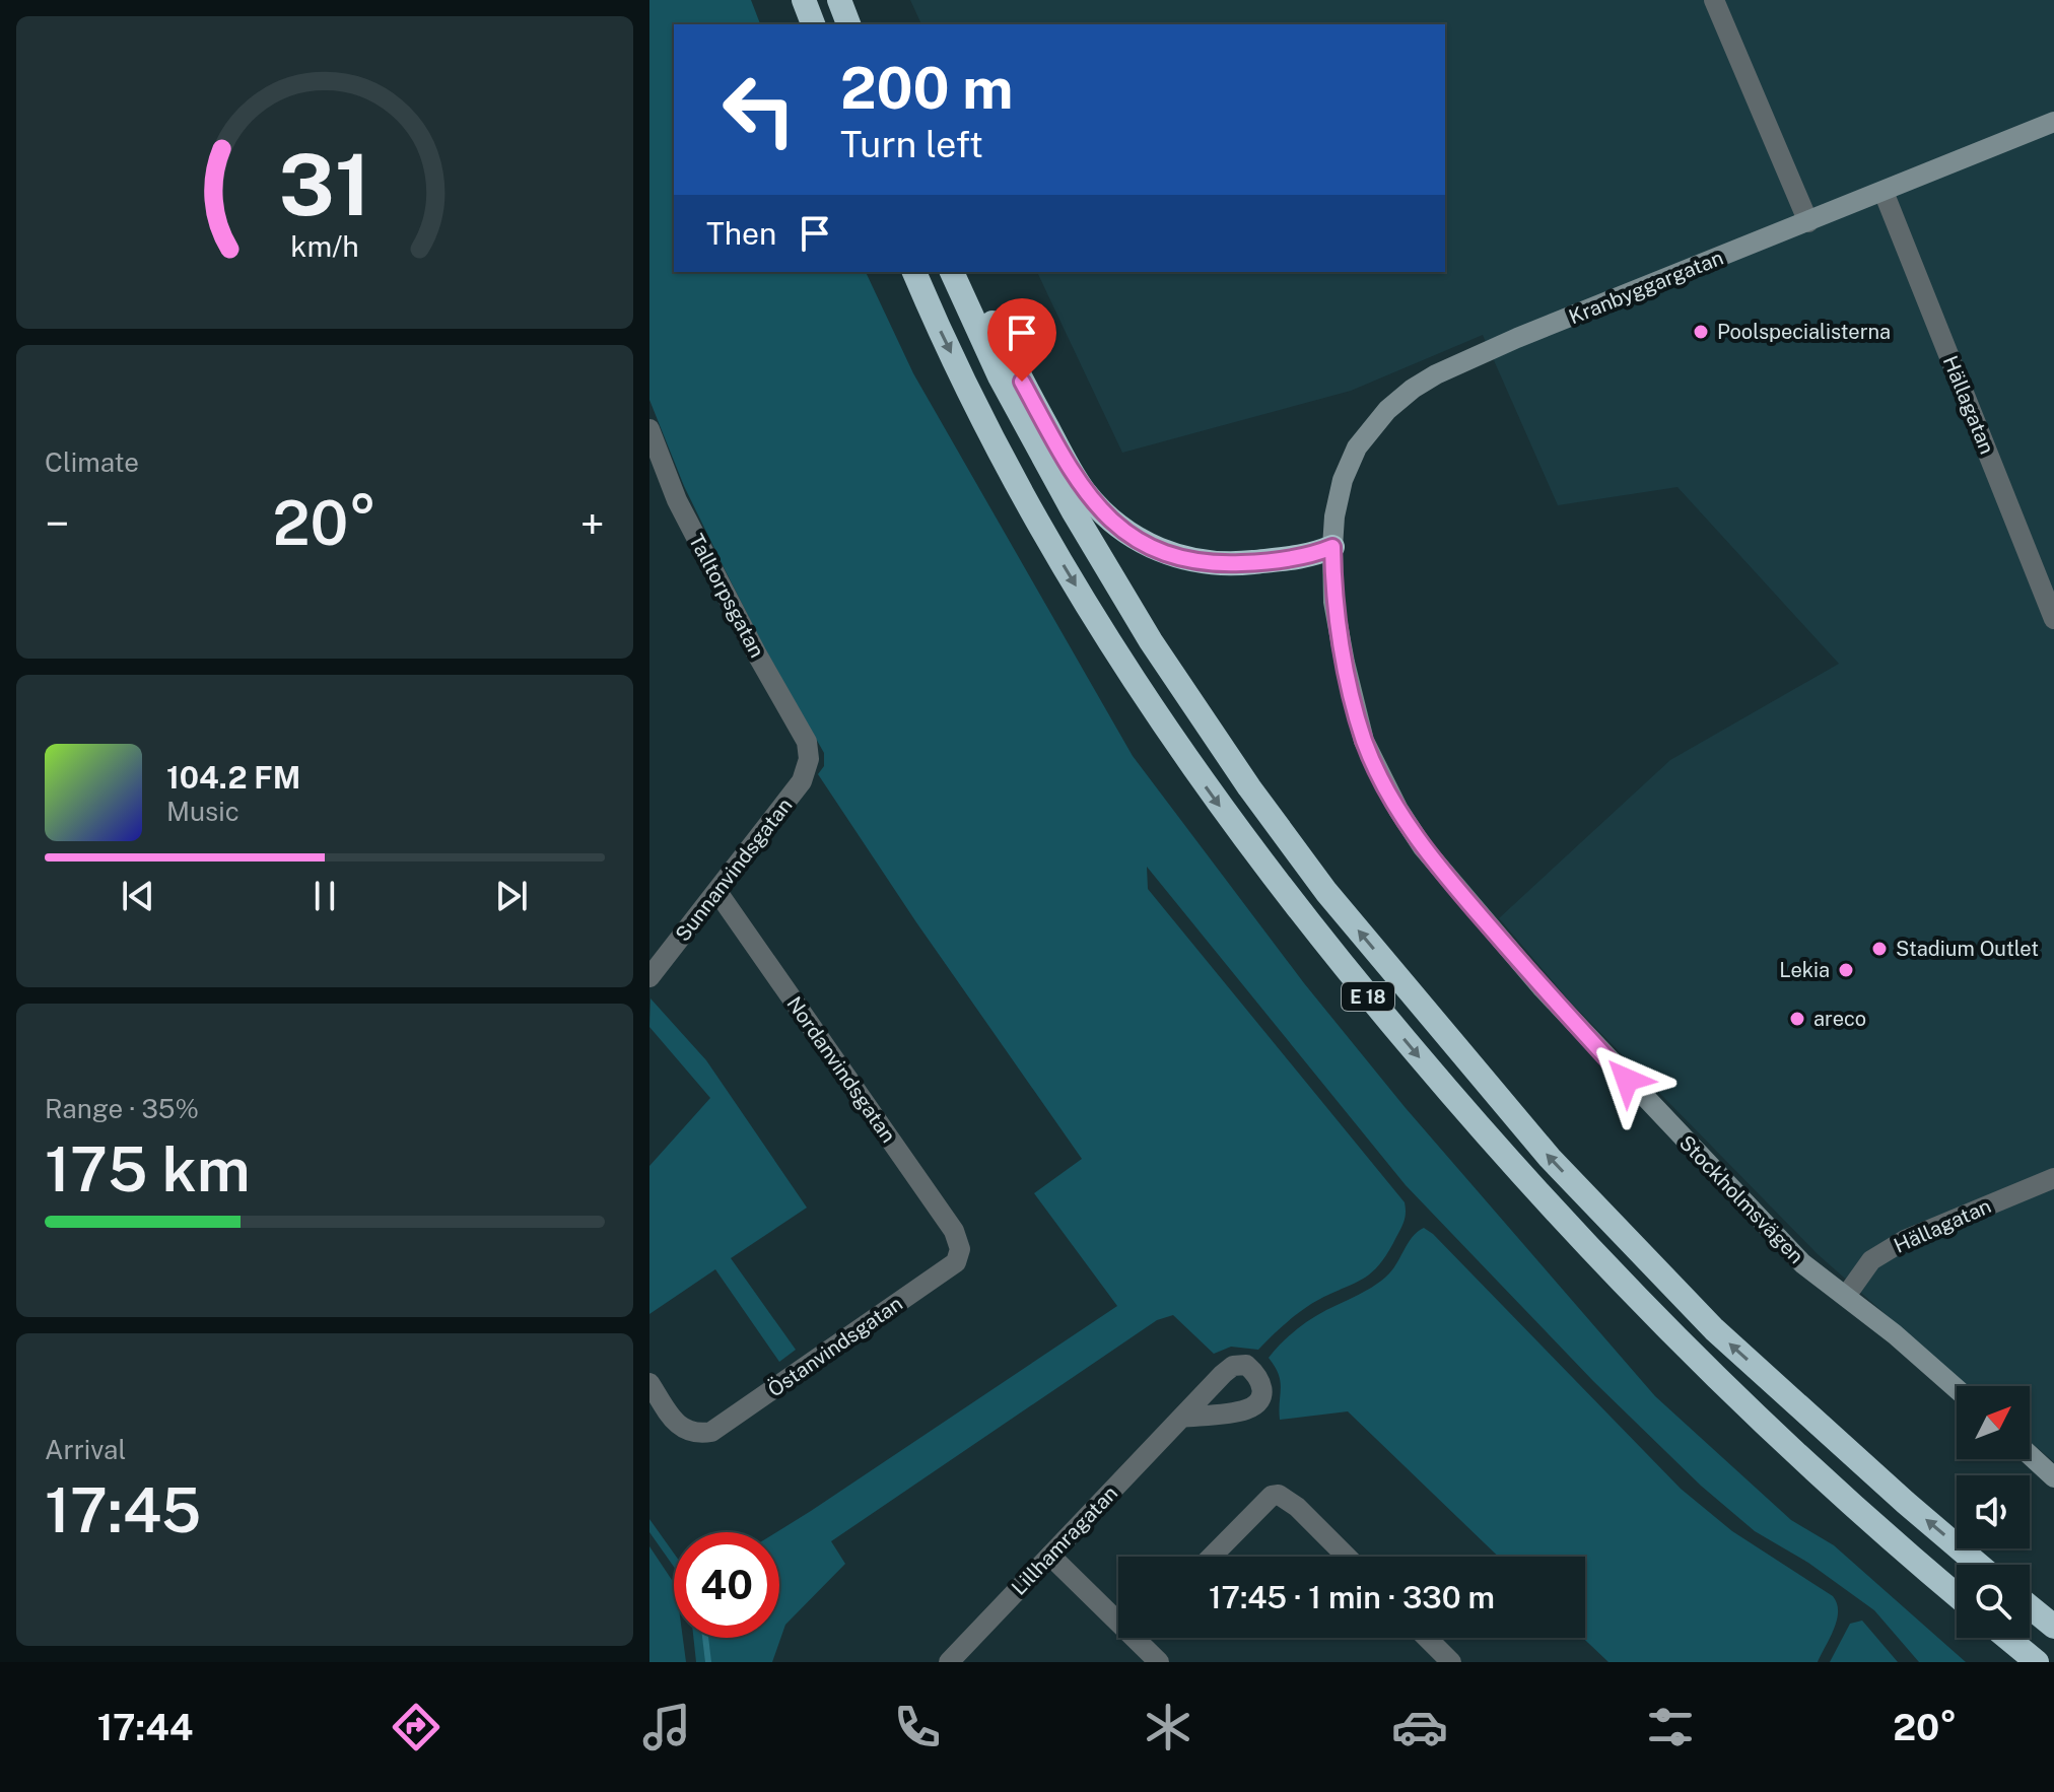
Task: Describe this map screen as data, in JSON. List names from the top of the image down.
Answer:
{
  "streets": {
    "highway": ["E 18"],
    "street": [
      "Kranbyggargatan",
      "Hällagatan",
      "Talltorpsgatan",
      "Sunnanvindsgatan",
      "Nordanvindsgatan",
      "Stockholmsvägen",
      "Östanvindsgatan",
      "Lillhamragatan"
    ]
  },
  "crossings": [
    ["Kranbyggargatan", "Hällagatan"],
    ["Kranbyggargatan", "E 18"],
    ["Kranbyggargatan", "Stockholmsvägen"],
    ["Hällagatan", "Stockholmsvägen"],
    ["Talltorpsgatan", "Sunnanvindsgatan"],
    ["Sunnanvindsgatan", "Nordanvindsgatan"],
    ["E 18", "Stockholmsvägen"],
    ["Nordanvindsgatan", "Östanvindsgatan"]
  ],
  "places": [
    "Poolspecialisterna",
    "Stadium Outlet",
    "Lekia",
    "areco"
  ],
  "north": "top right",
  "page": {
    "turn": ["200 m", "Turn left"],
    "then": "Then",
    "tile": [
      "Climate",
      ["Range · 35%", "175 km"],
      ["Arrival", "17:45"]
    ],
    "heat": ["−", "20°", "+"],
    "song": ["104.2 FM", "Music"],
    "limit": "40",
    "trip": "17:45 · 1 min · 330 m",
    "tabs": ["17:44", "20°"],
    "gauge": ["31", "km/h"]
  }
}
